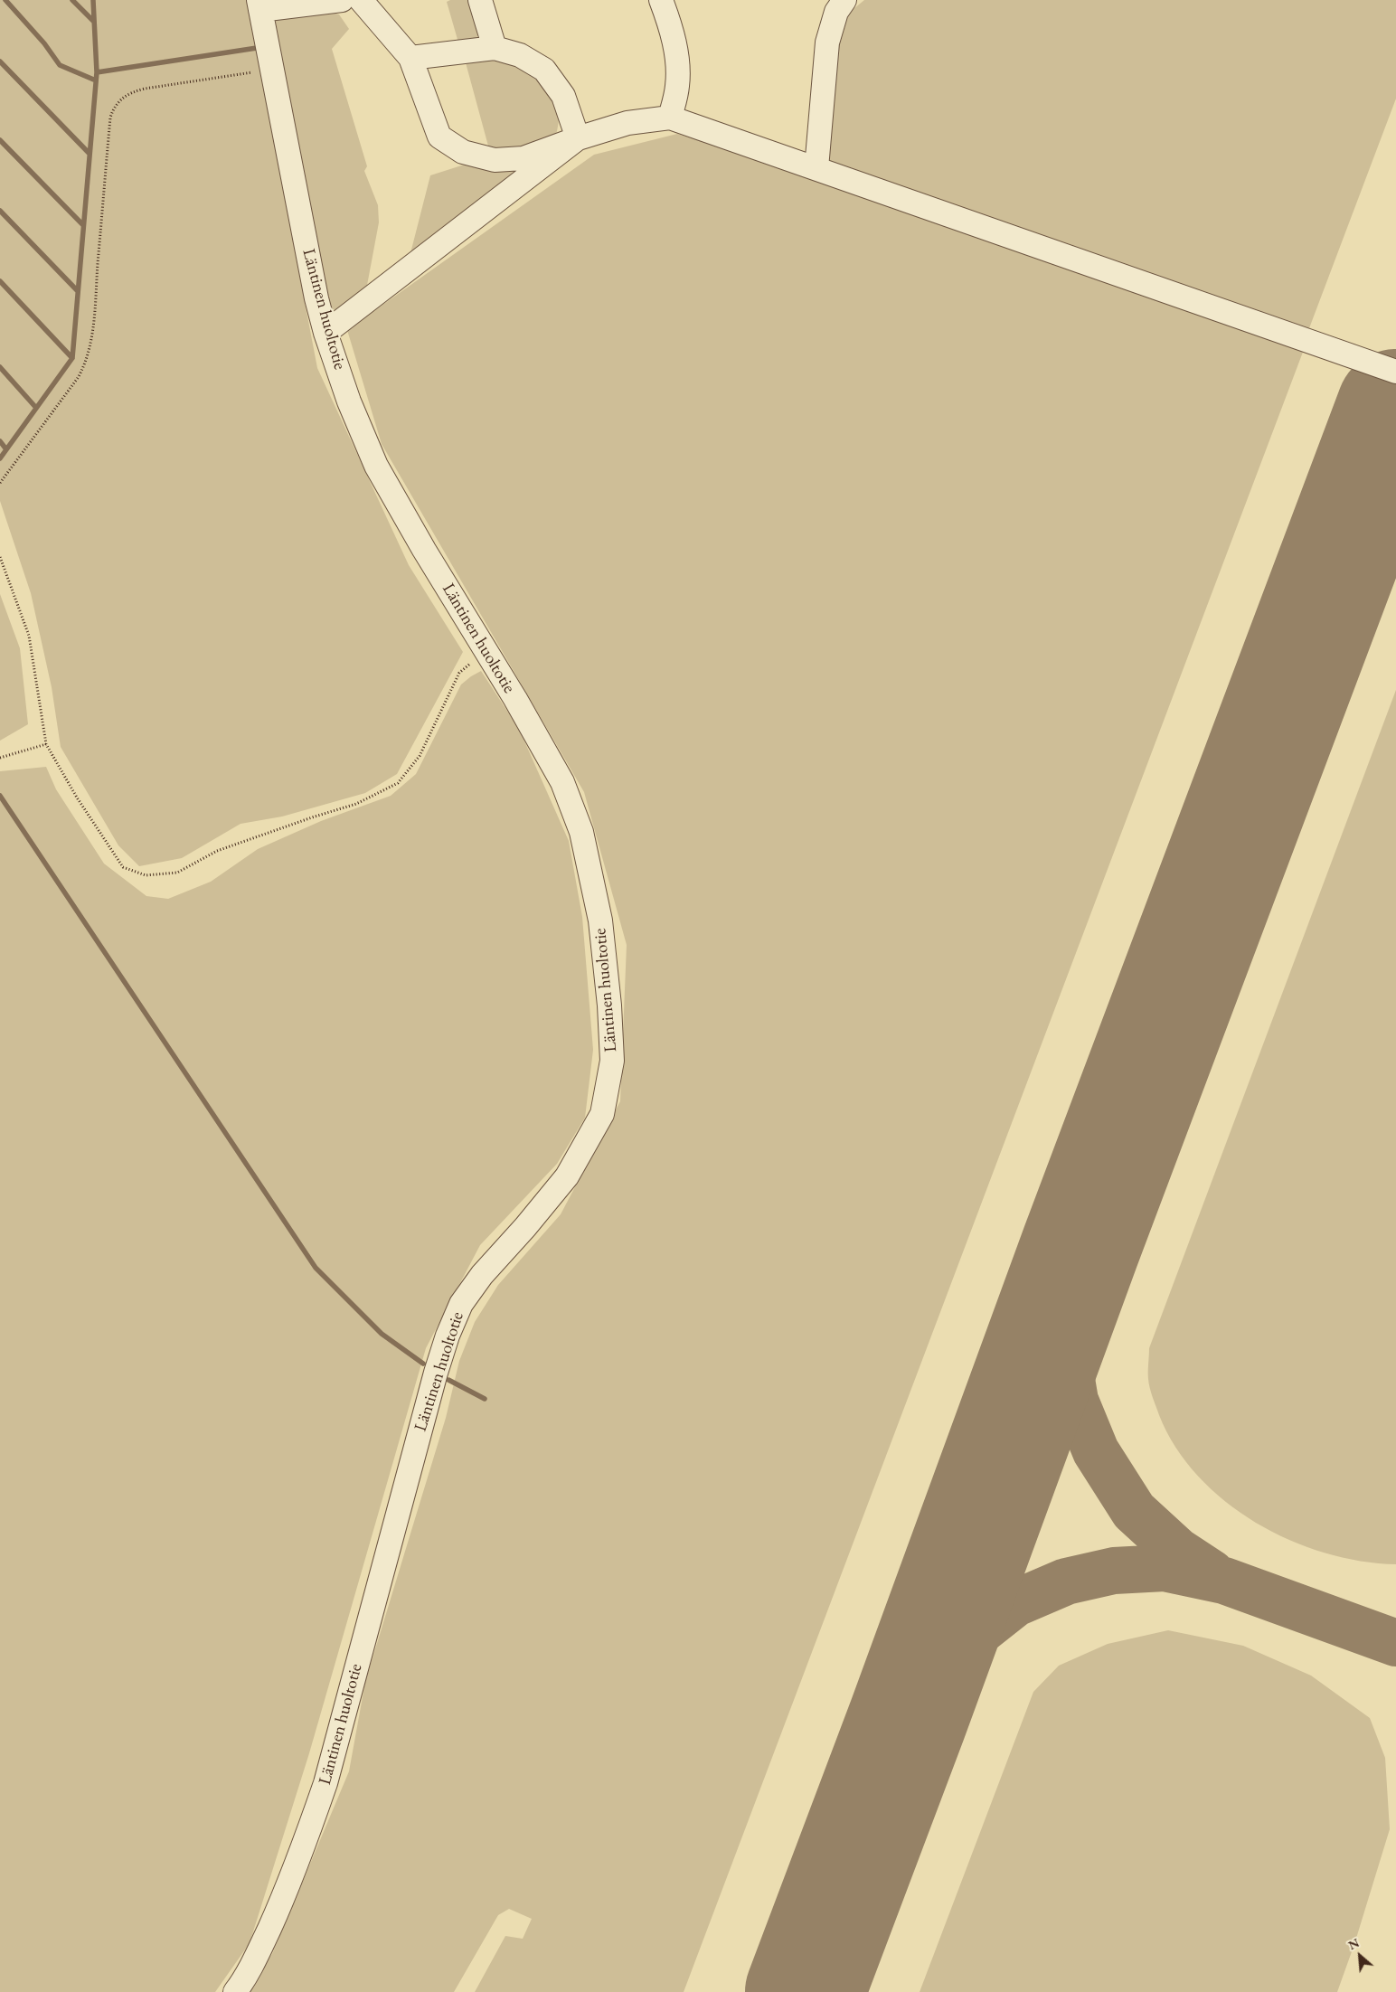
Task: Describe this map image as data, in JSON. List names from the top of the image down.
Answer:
{
  "streets": {
    "lane": ["Läntinen huoltotie"]
  },
  "north": "top left"
}
